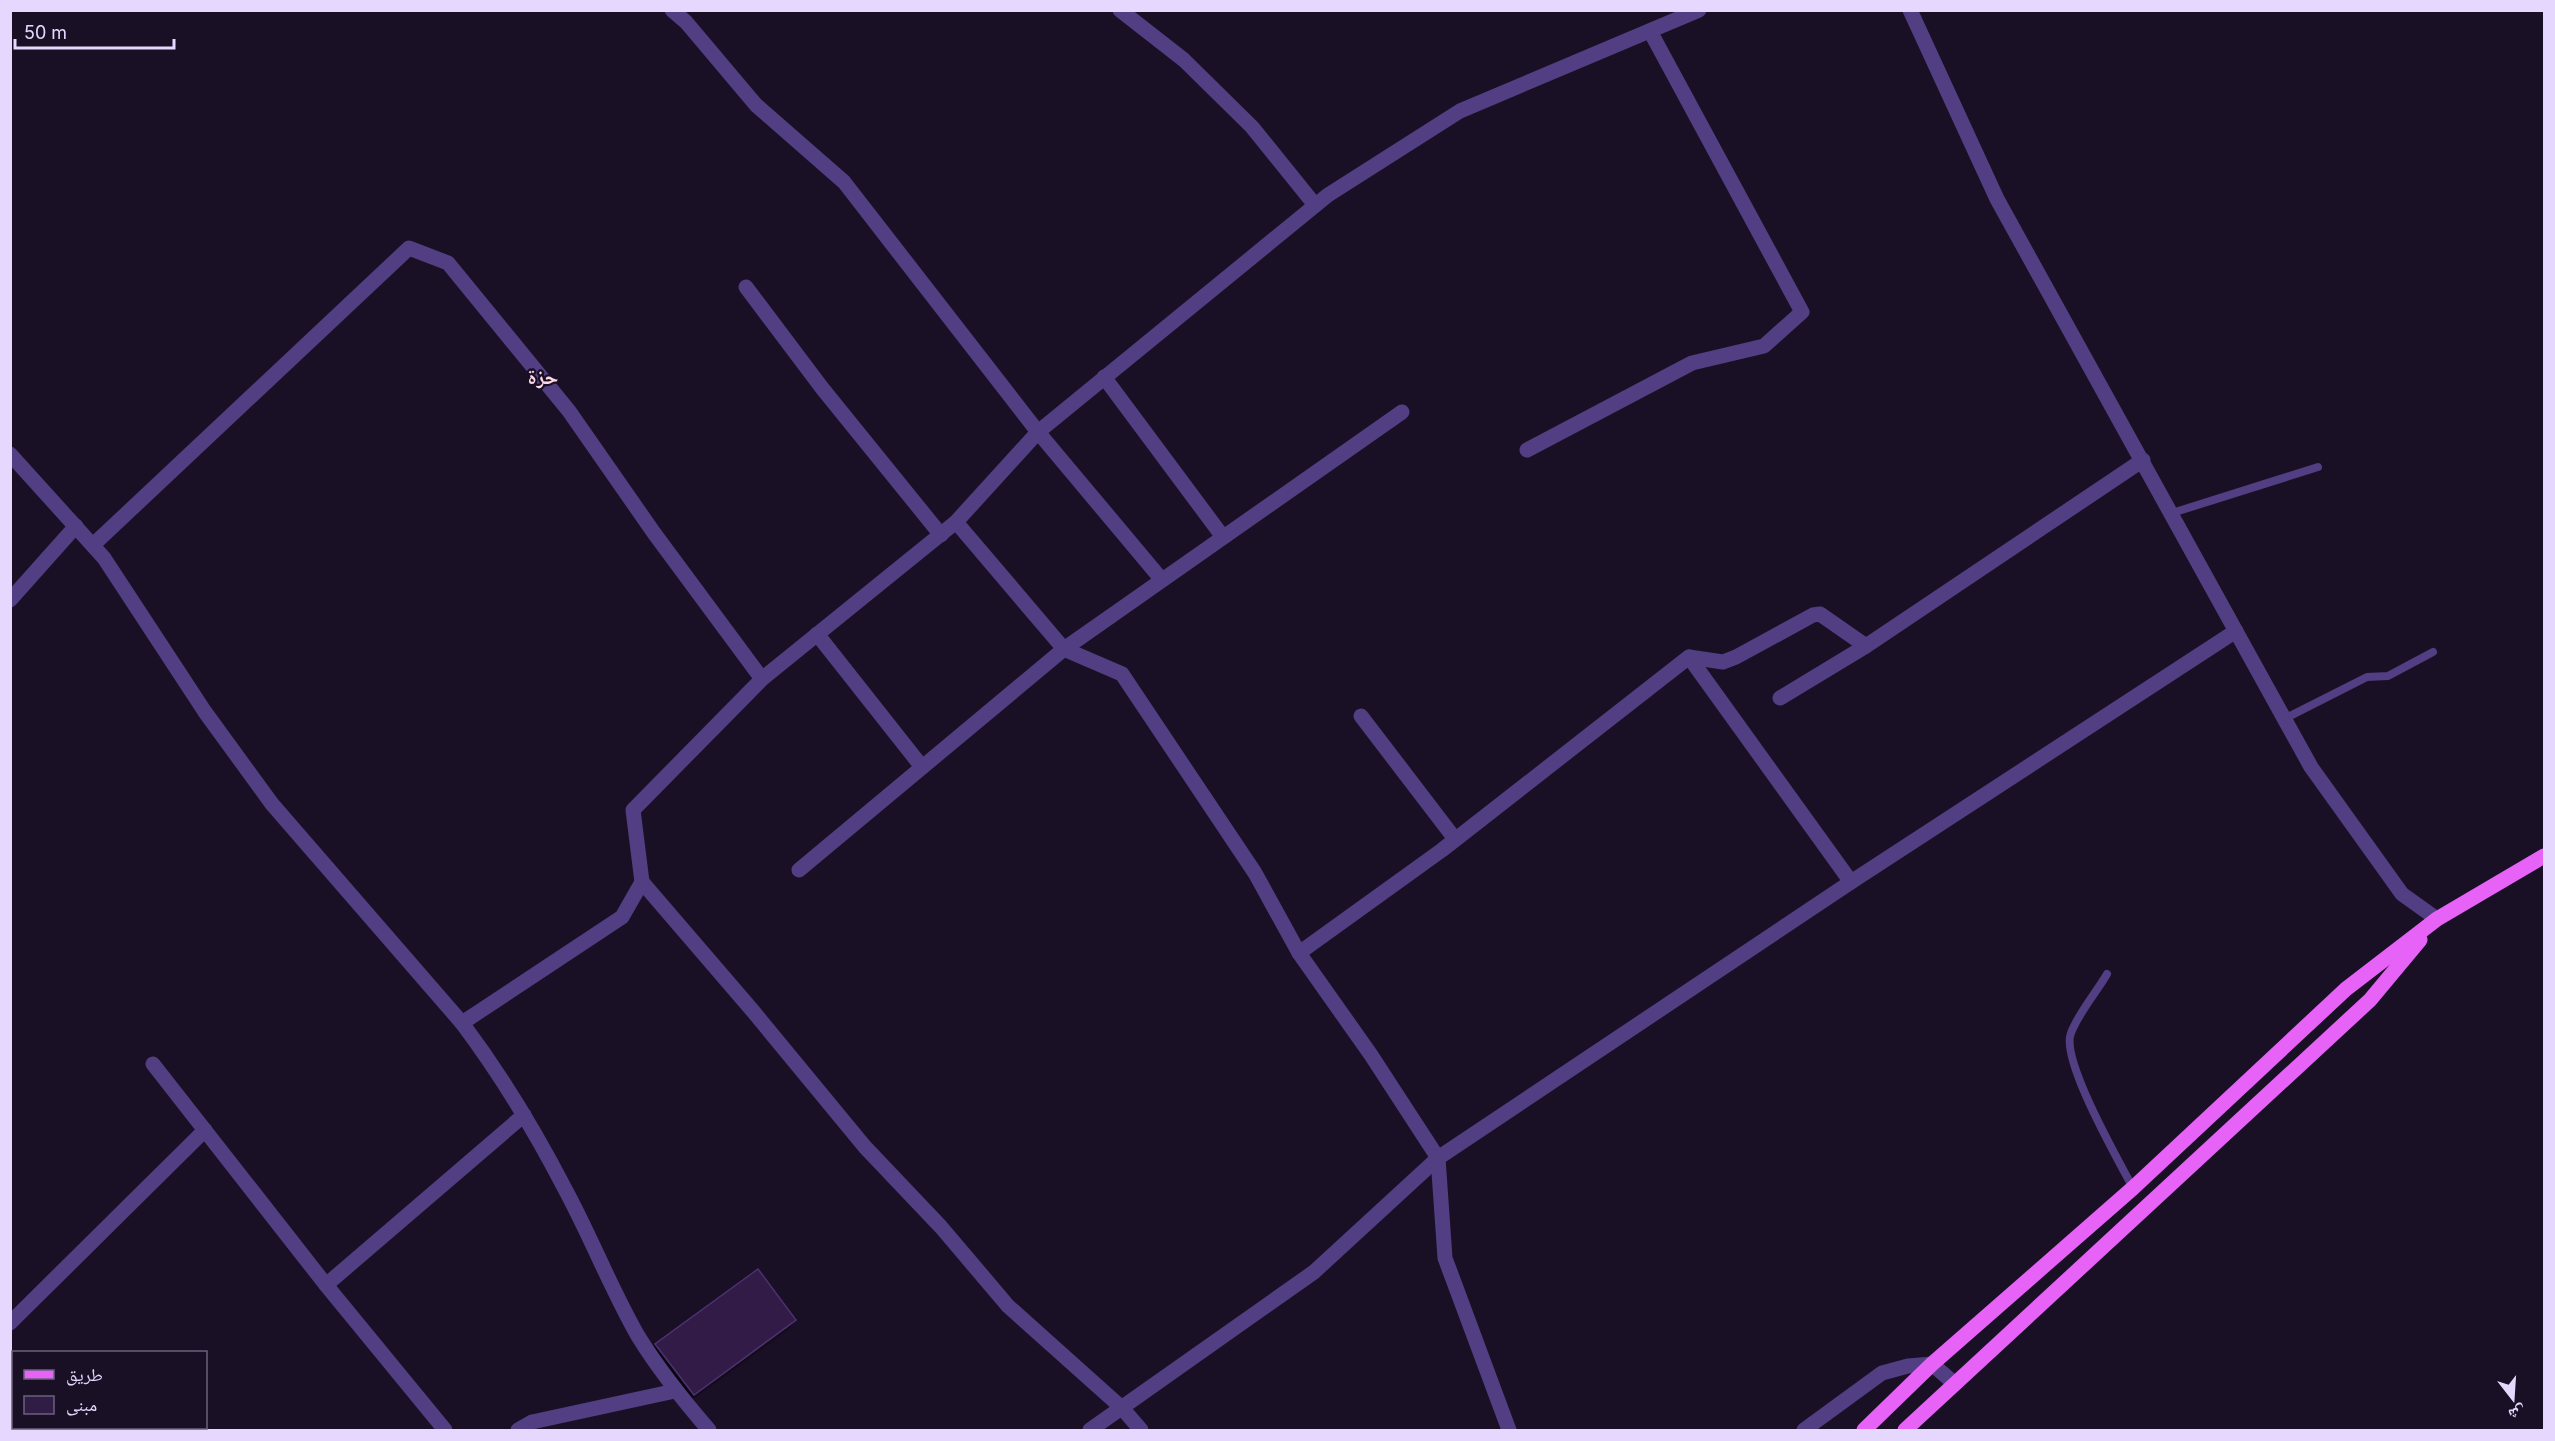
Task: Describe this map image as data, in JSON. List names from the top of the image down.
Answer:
{
  "districts": ["حزة"],
  "legend": ["طريق", "مبنى"],
  "scale_bar": "50 m",
  "north": "bottom"
}
